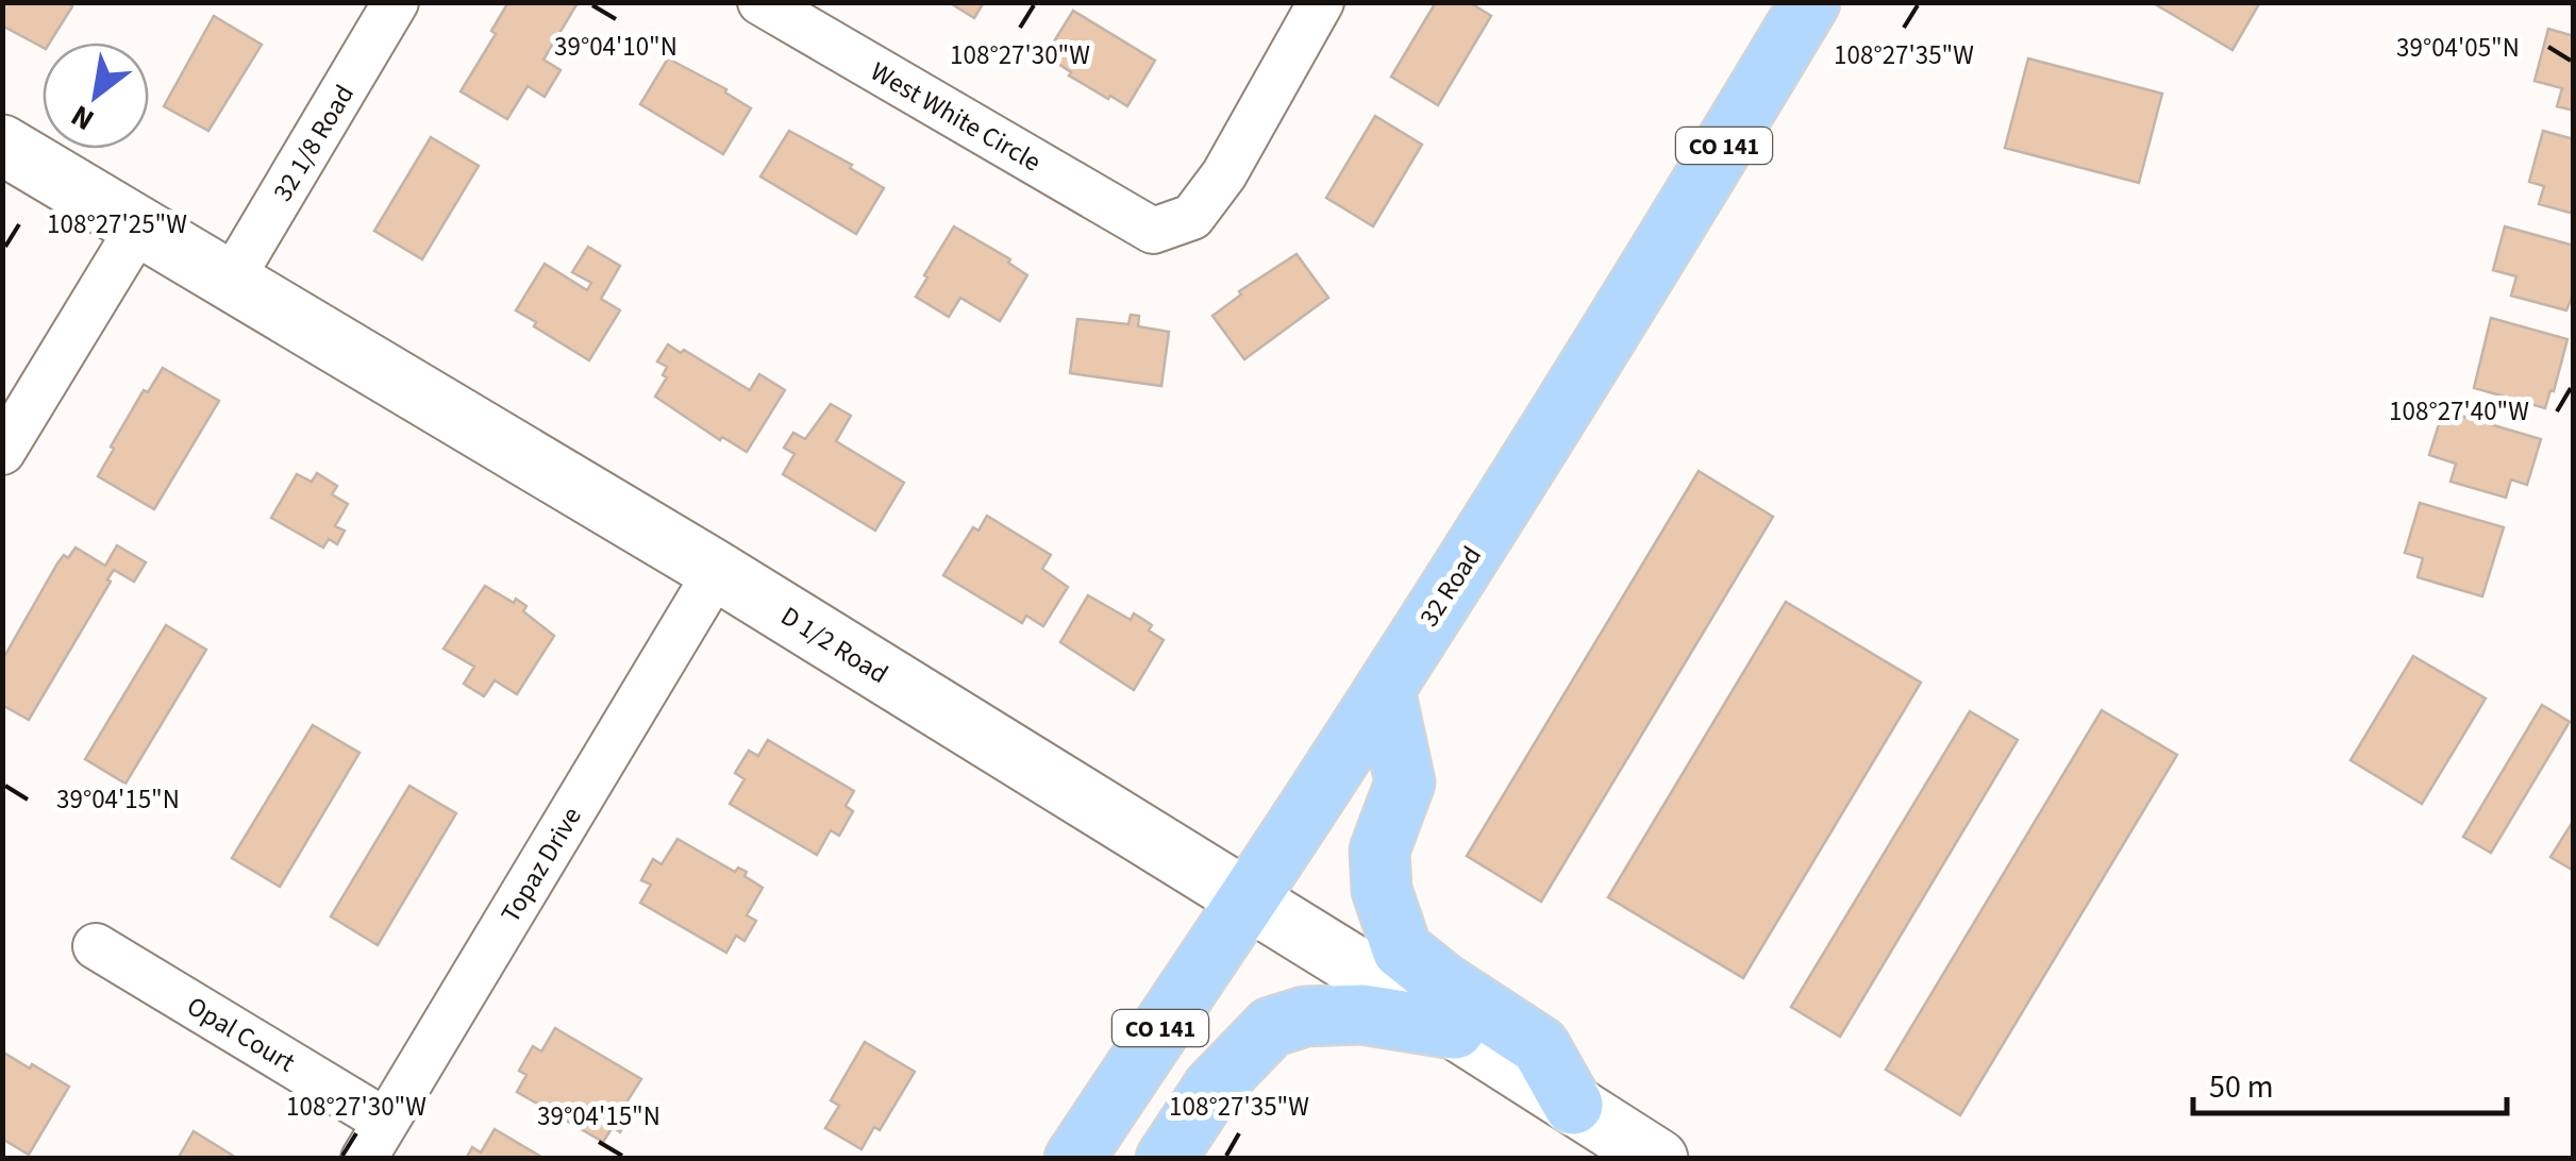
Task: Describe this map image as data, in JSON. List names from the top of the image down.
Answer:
{
  "streets": {
    "main road": ["CO 141", "32 Road", "D 1/2 Road"],
    "street": [
      "West White Circle",
      "32 1/8 Road",
      "Topaz Drive",
      "Opal Court"
    ]
  },
  "crossings": [
    ["32 1/8 Road", "D 1/2 Road"],
    ["32 Road", "D 1/2 Road"],
    ["D 1/2 Road", "Topaz Drive"],
    ["Topaz Drive", "Opal Court"]
  ],
  "scale_bar": "50 m",
  "north": "bottom left",
  "coordinates": [
    "39°04'10\"N",
    "39°04'05\"N",
    "108°27'35\"W",
    "108°27'30\"W",
    "108°27'25\"W",
    "108°27'40\"W",
    "39°04'15\"N"
  ]
}
